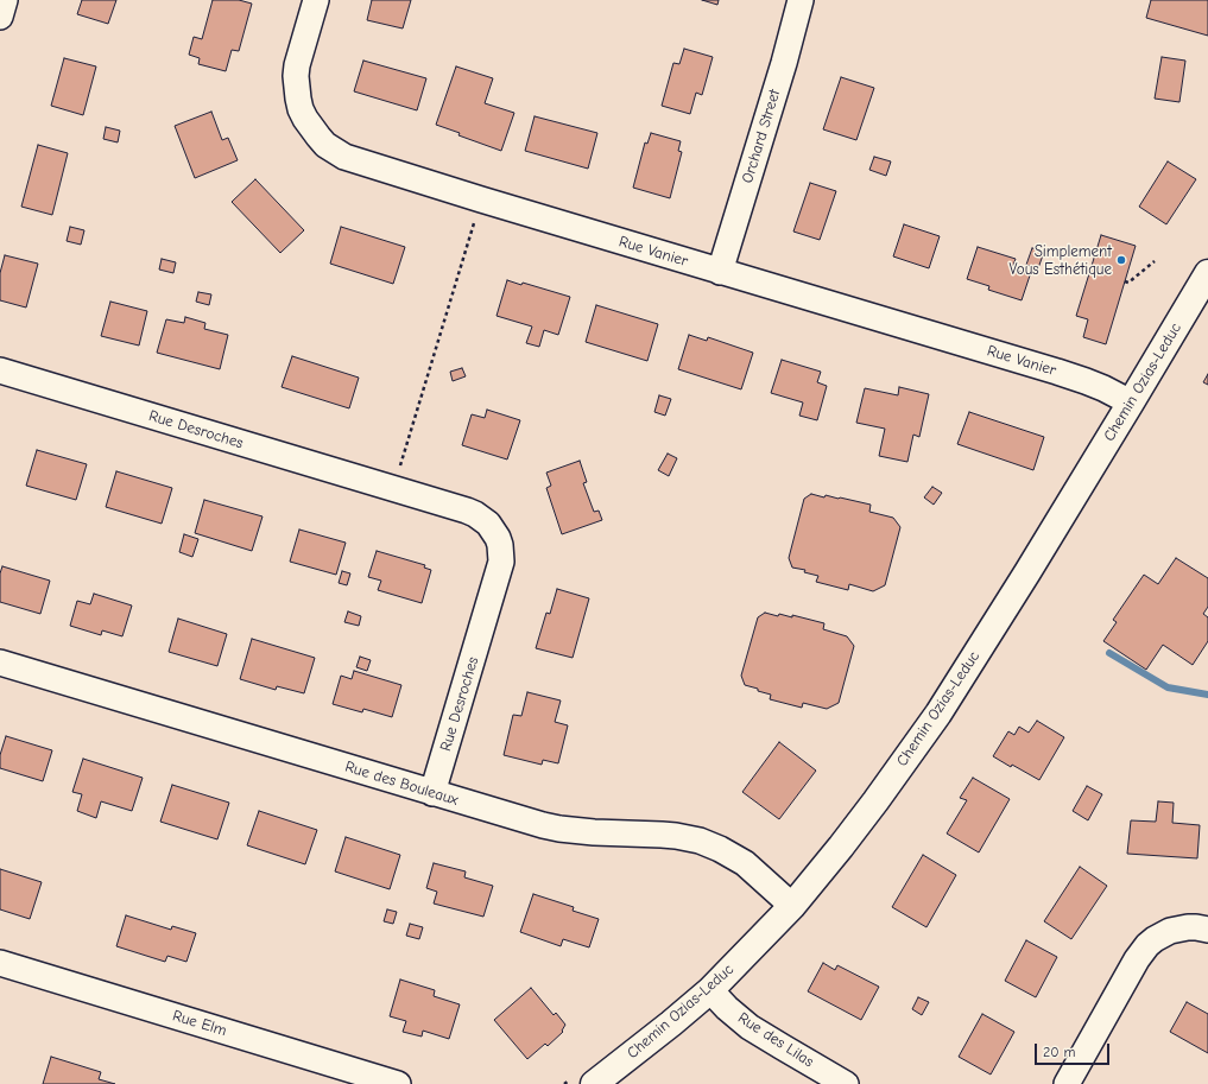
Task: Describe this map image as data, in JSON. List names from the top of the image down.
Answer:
{
  "streets": {
    "street": [
      "Orchard Street",
      "Rue Vanier",
      "Chemin Ozias-Leduc",
      "Rue Desroches",
      "Rue des Bouleaux",
      "Rue Elm",
      "Rue des Lilas"
    ]
  },
  "crossings": [
    ["Orchard Street", "Rue Vanier"],
    ["Rue Vanier", "Chemin Ozias-Leduc"],
    ["Chemin Ozias-Leduc", "Rue des Bouleaux"],
    ["Chemin Ozias-Leduc", "Rue des Lilas"],
    ["Rue Desroches", "Rue des Bouleaux"]
  ],
  "places": ["Simplement Vous Esthétique"],
  "scale_bar": "20 m"
}
